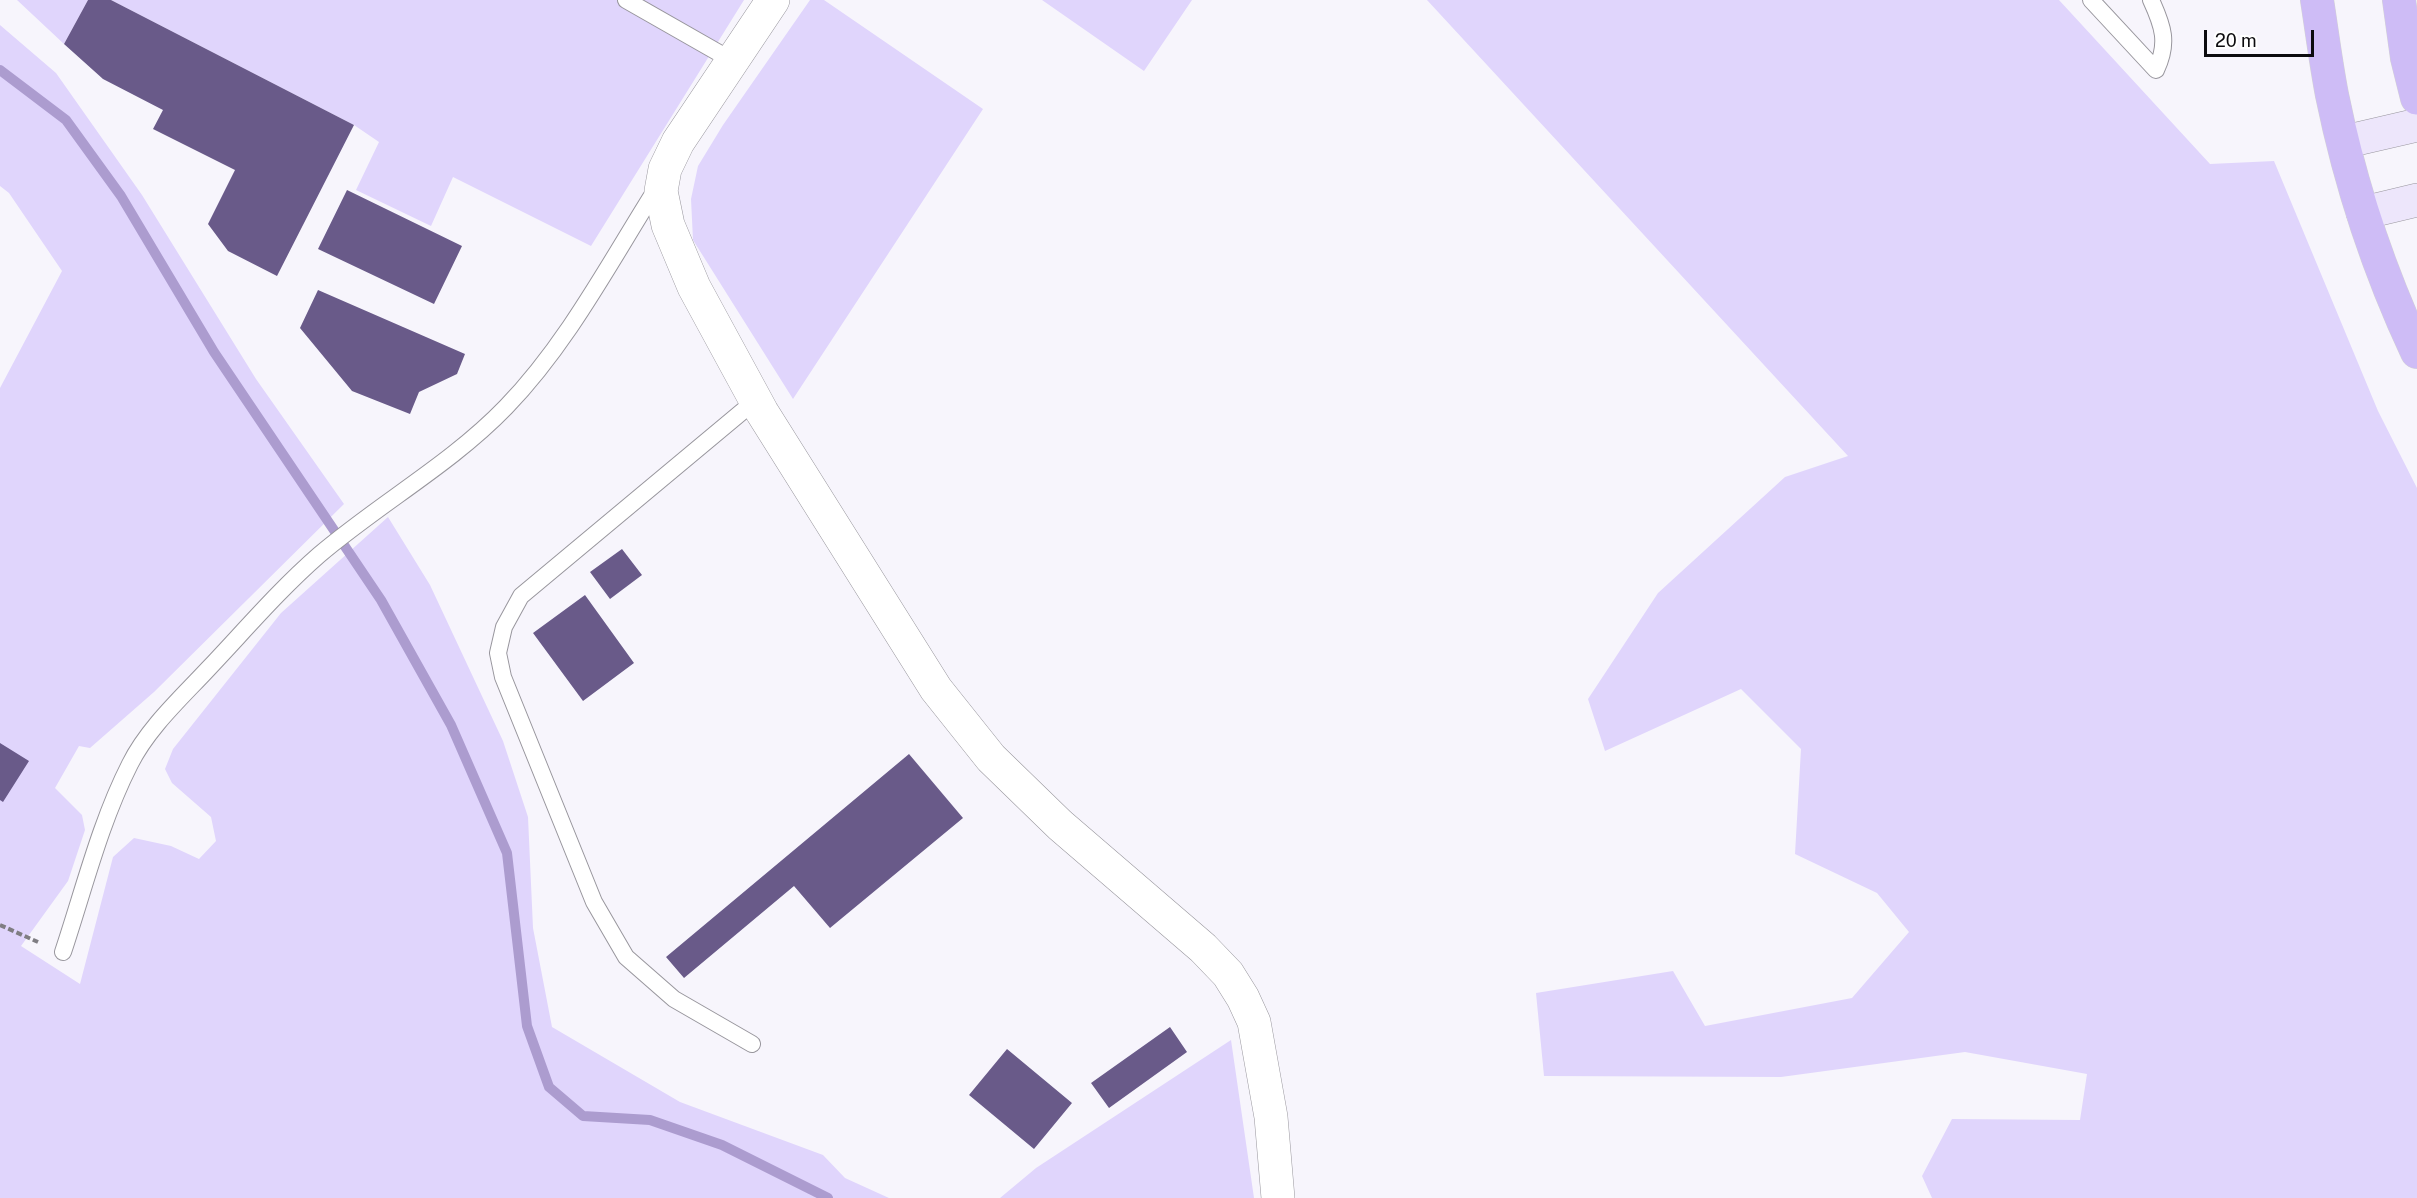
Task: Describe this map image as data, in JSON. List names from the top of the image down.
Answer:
{
  "scale_bar": "20 m"
}
